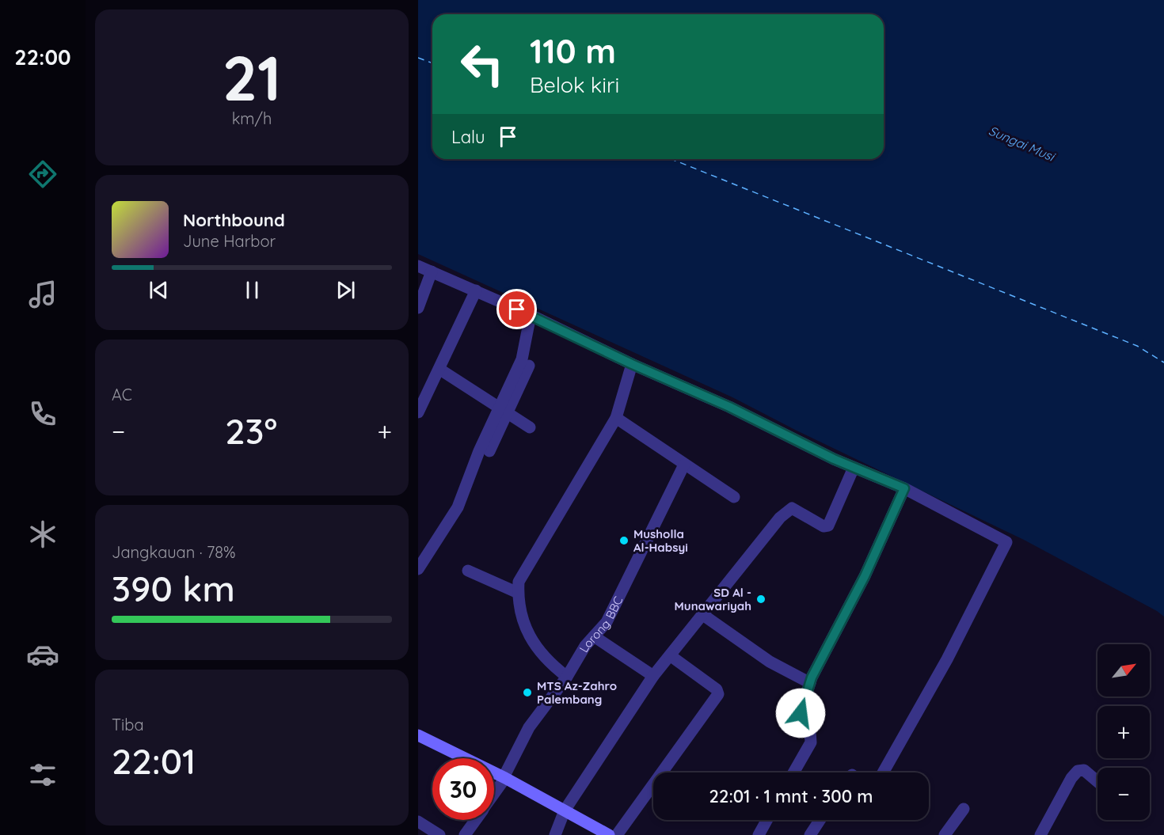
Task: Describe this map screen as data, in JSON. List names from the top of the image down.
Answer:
{
  "streets": {
    "street": ["Lorong BBC"]
  },
  "water": ["Sungai Musi"],
  "places": ["Musholla Al-Habsyi", "SD Al - Munawariyah", "MTS Az-Zahro Palembang"],
  "north": "top right",
  "page": {
    "tabs": "22:00",
    "tile": [
      ["21", "km/h"],
      "AC",
      ["Jangkauan · 78%", "390 km"],
      ["Tiba", "22:01"]
    ],
    "turn": ["110 m", "Belok kiri"],
    "then": "Lalu",
    "song": ["Northbound", "June Harbor"],
    "heat": ["−", "23°", "+"],
    "map_buttons": ["+", "−"],
    "limit": "30",
    "trip": "22:01 · 1 mnt · 300 m"
  }
}
